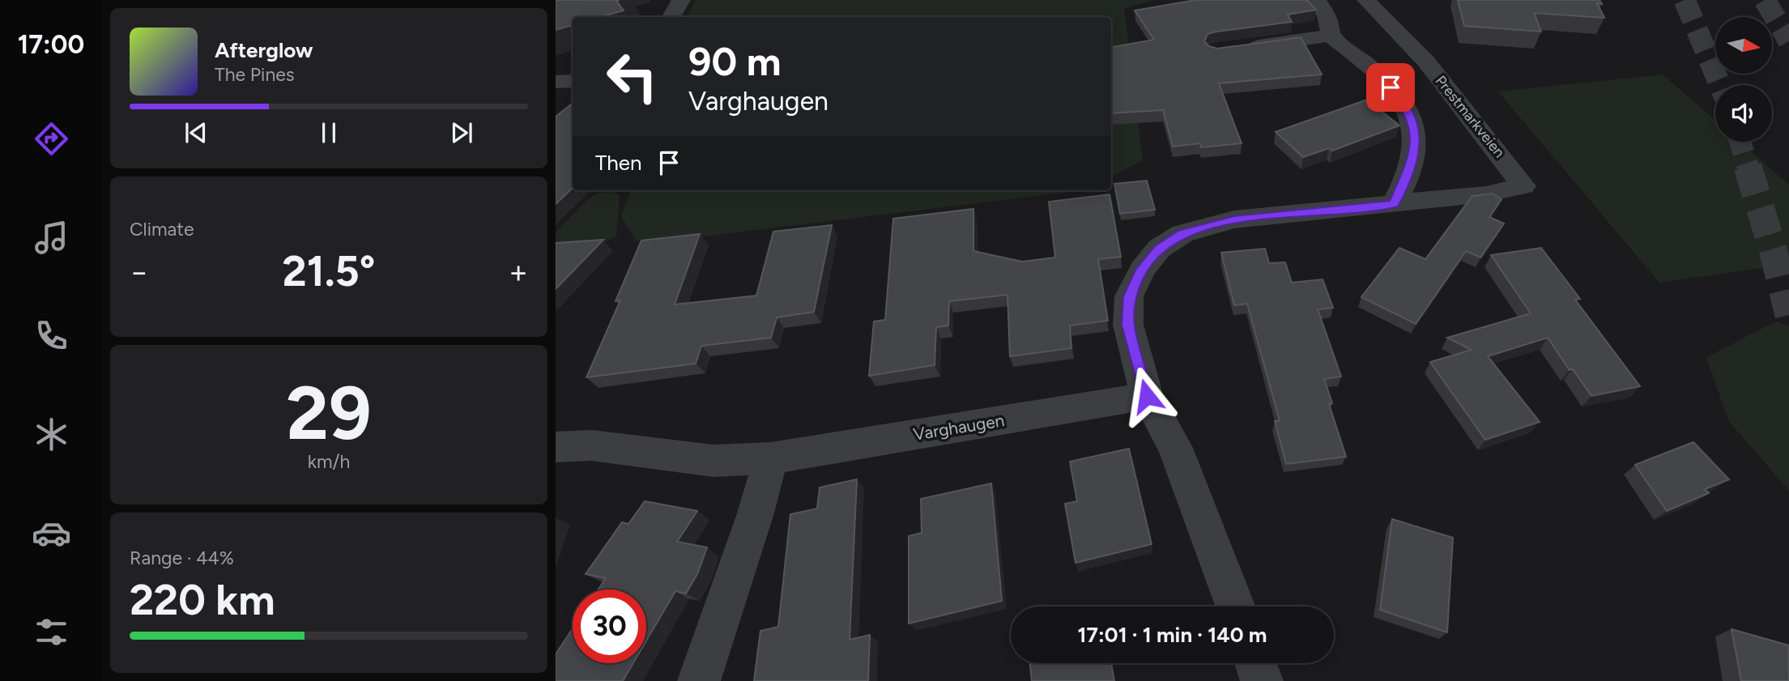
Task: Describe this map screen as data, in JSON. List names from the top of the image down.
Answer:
{
  "streets": {
    "street": ["Prestmarkveien", "Varghaugen"]
  },
  "north": "right",
  "page": {
    "tabs": "17:00",
    "turn": ["90 m", "Varghaugen"],
    "song": ["Afterglow", "The Pines"],
    "then": "Then",
    "tile": [
      "Climate",
      ["29", "km/h"],
      ["Range · 44%", "220 km"]
    ],
    "heat": ["−", "21.5°", "+"],
    "limit": "30",
    "trip": "17:01 · 1 min · 140 m"
  }
}
